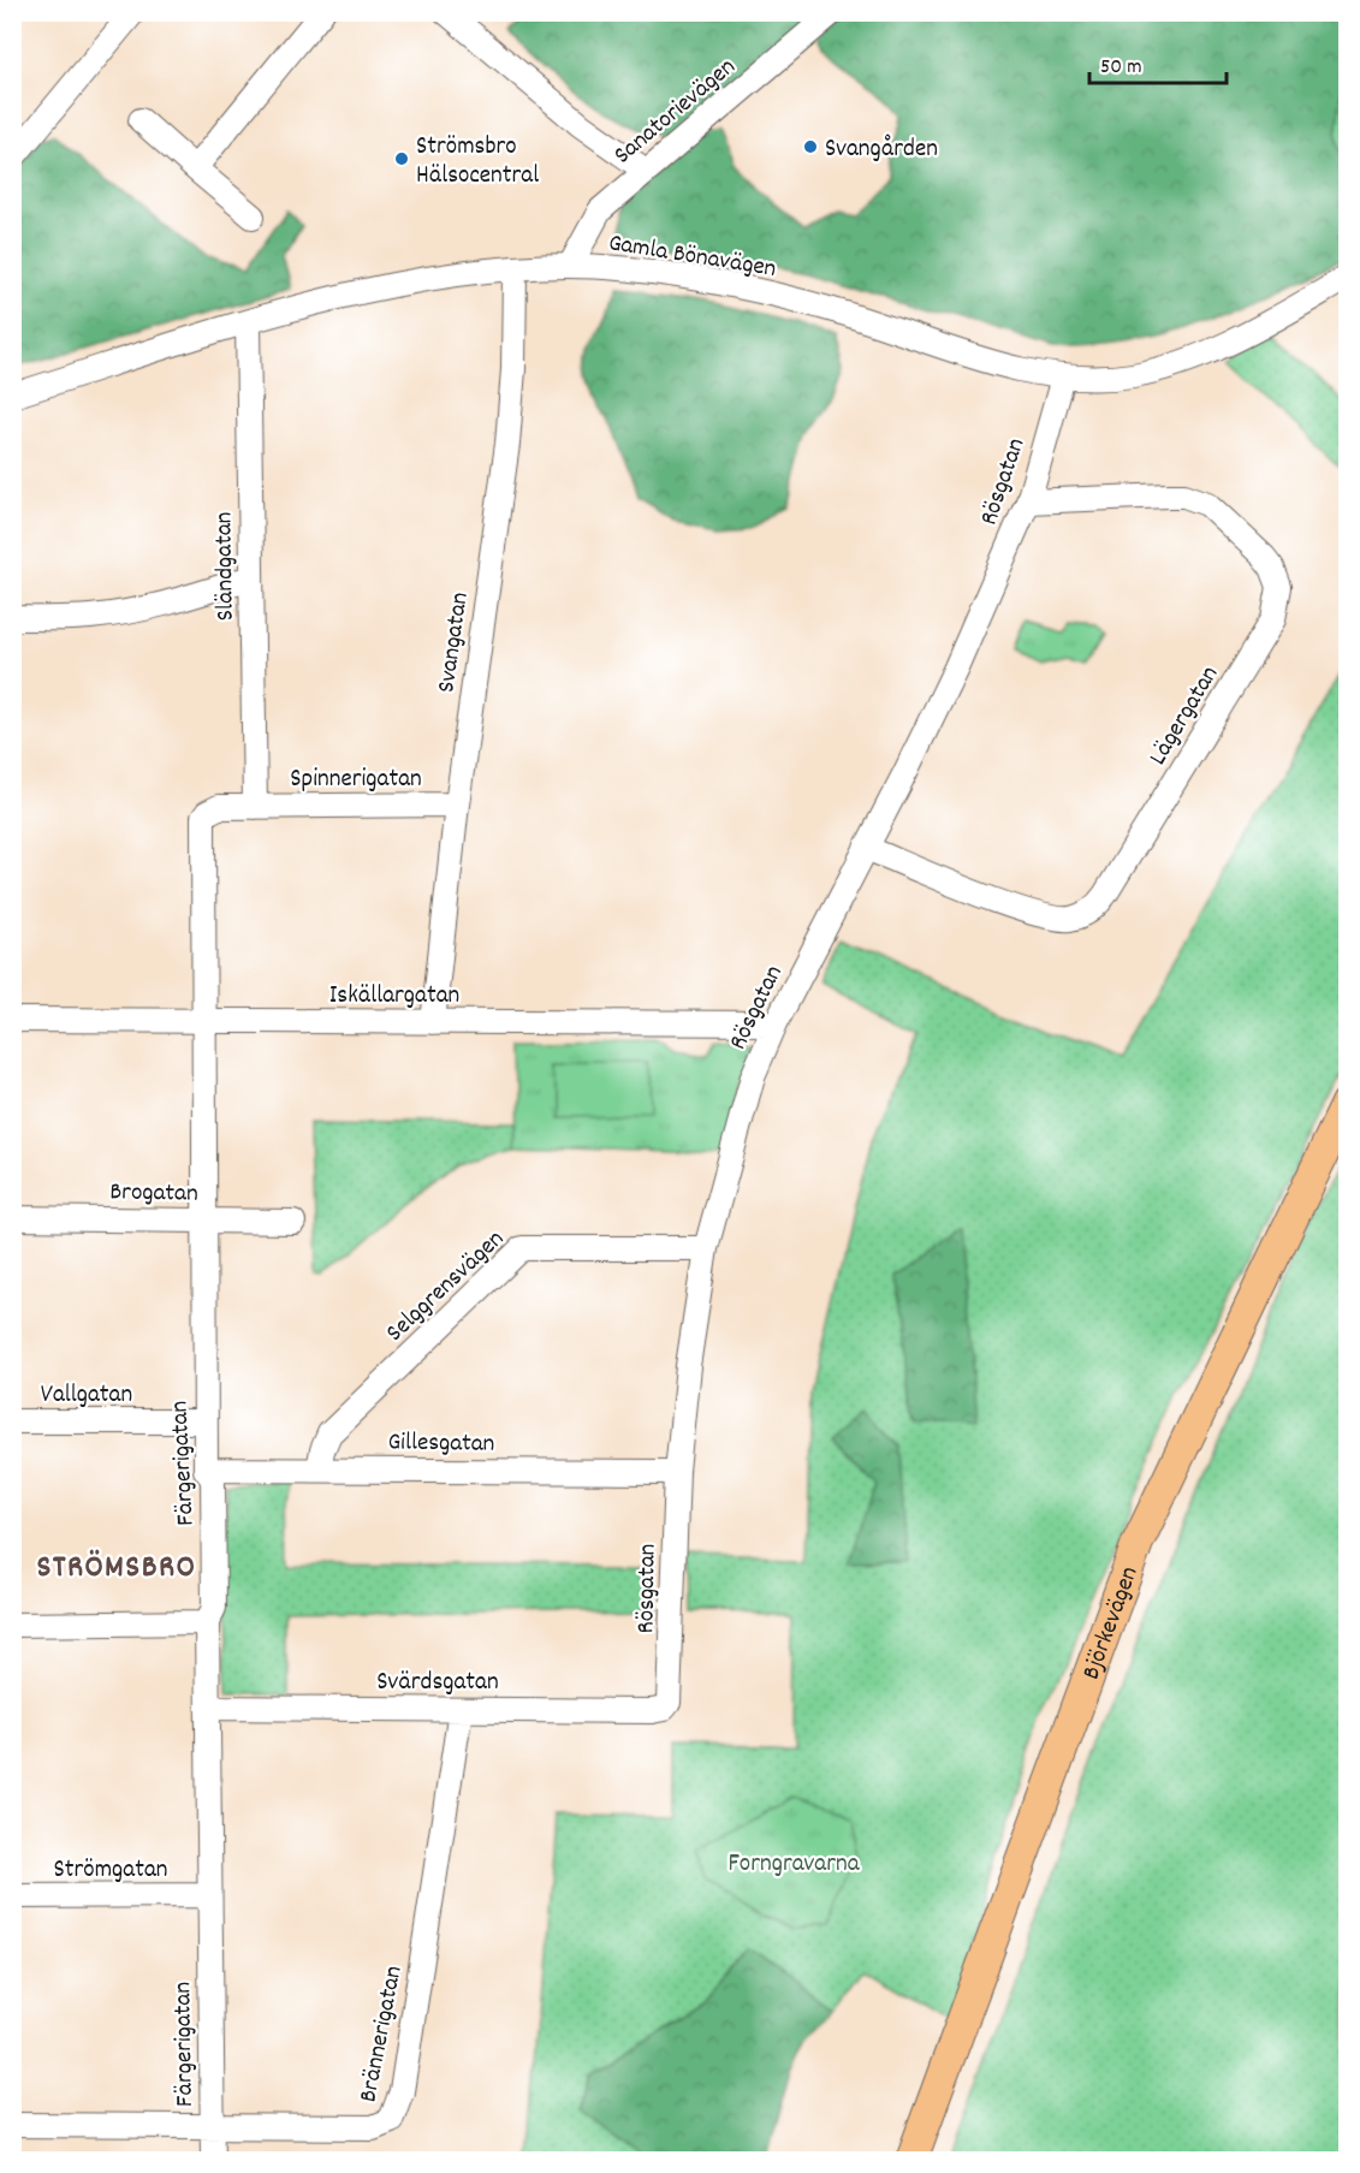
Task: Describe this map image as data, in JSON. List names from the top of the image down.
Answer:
{
  "streets": {
    "main road": ["Björkevägen"],
    "street": [
      "Sanatorievägen",
      "Gamla Bönavägen",
      "Rösgatan",
      "Sländgatan",
      "Svangatan",
      "Lägergatan",
      "Spinnerigatan",
      "Iskällargatan",
      "Brogatan",
      "Selggrensvägen",
      "Vallgatan",
      "Gillesgatan",
      "Färgerigatan",
      "Svärdsgatan",
      "Strömgatan",
      "Brännerigatan"
    ]
  },
  "crossings": [
    ["Sanatorievägen", "Gamla Bönavägen"],
    ["Gamla Bönavägen", "Rösgatan"],
    ["Gamla Bönavägen", "Sländgatan"],
    ["Gamla Bönavägen", "Svangatan"],
    ["Rösgatan", "Lägergatan"],
    ["Rösgatan", "Iskällargatan"],
    ["Rösgatan", "Selggrensvägen"],
    ["Rösgatan", "Gillesgatan"],
    ["Rösgatan", "Svärdsgatan"],
    ["Sländgatan", "Spinnerigatan"],
    ["Sländgatan", "Färgerigatan"],
    ["Svangatan", "Spinnerigatan"],
    ["Svangatan", "Iskällargatan"],
    ["Spinnerigatan", "Färgerigatan"],
    ["Iskällargatan", "Färgerigatan"],
    ["Brogatan", "Färgerigatan"],
    ["Selggrensvägen", "Gillesgatan"],
    ["Vallgatan", "Färgerigatan"],
    ["Gillesgatan", "Färgerigatan"],
    ["Färgerigatan", "Svärdsgatan"],
    ["Färgerigatan", "Strömgatan"],
    ["Färgerigatan", "Brännerigatan"],
    ["Svärdsgatan", "Brännerigatan"]
  ],
  "districts": ["STRÖMSBRO"],
  "parks": ["Forngravarna"],
  "places": ["Svangården", "Strömsbro Hälsocentral"],
  "scale_bar": "50 m"
}
